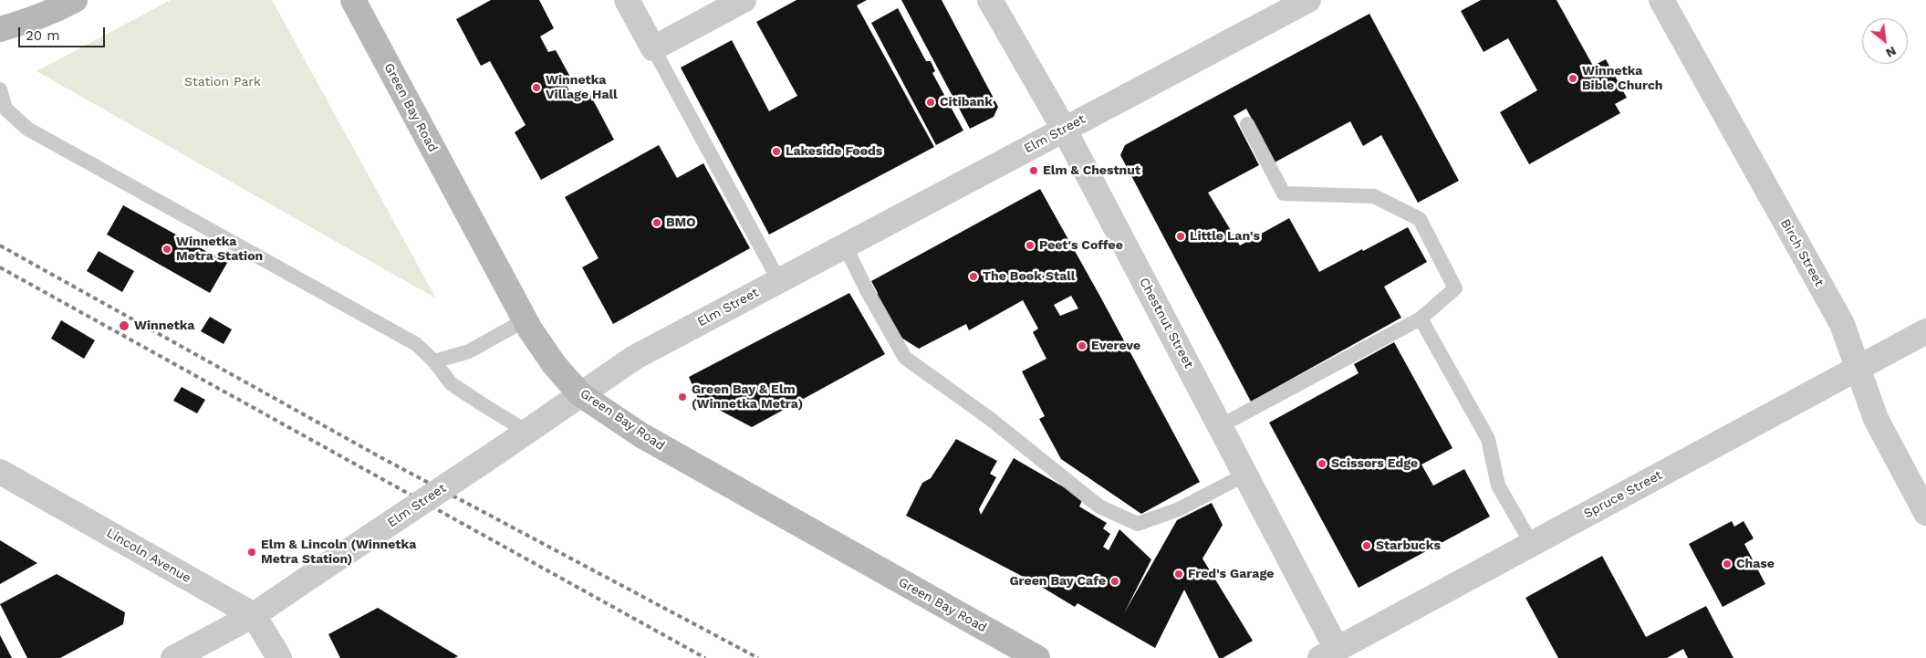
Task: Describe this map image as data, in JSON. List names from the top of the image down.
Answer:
{
  "streets": {
    "main road": ["Green Bay Road"],
    "street": [
      "Elm Street",
      "Birch Street",
      "Chestnut Street",
      "Spruce Street",
      "Lincoln Avenue"
    ]
  },
  "crossings": [
    ["Green Bay Road", "Elm Street"],
    ["Elm Street", "Chestnut Street"],
    ["Elm Street", "Lincoln Avenue"],
    ["Birch Street", "Spruce Street"],
    ["Chestnut Street", "Spruce Street"]
  ],
  "parks": ["Station Park"],
  "places": [
    "Winnetka Bible Church",
    "Winnetka Village Hall",
    "Citibank",
    "Lakeside Foods",
    "Elm & Chestnut",
    "BMO",
    "Little Lan's",
    "Peet's Coffee",
    "Winnetka Metra Station",
    "The Book Stall",
    "Winnetka",
    "Evereve",
    "Green Bay & Elm (Winnetka Metra)",
    "Scissors Edge",
    "Starbucks",
    "Elm & Lincoln (Winnetka Metra Station)",
    "Chase",
    "Fred's Garage",
    "Green Bay Cafe"
  ],
  "scale_bar": "20 m",
  "north": "bottom right"
}
